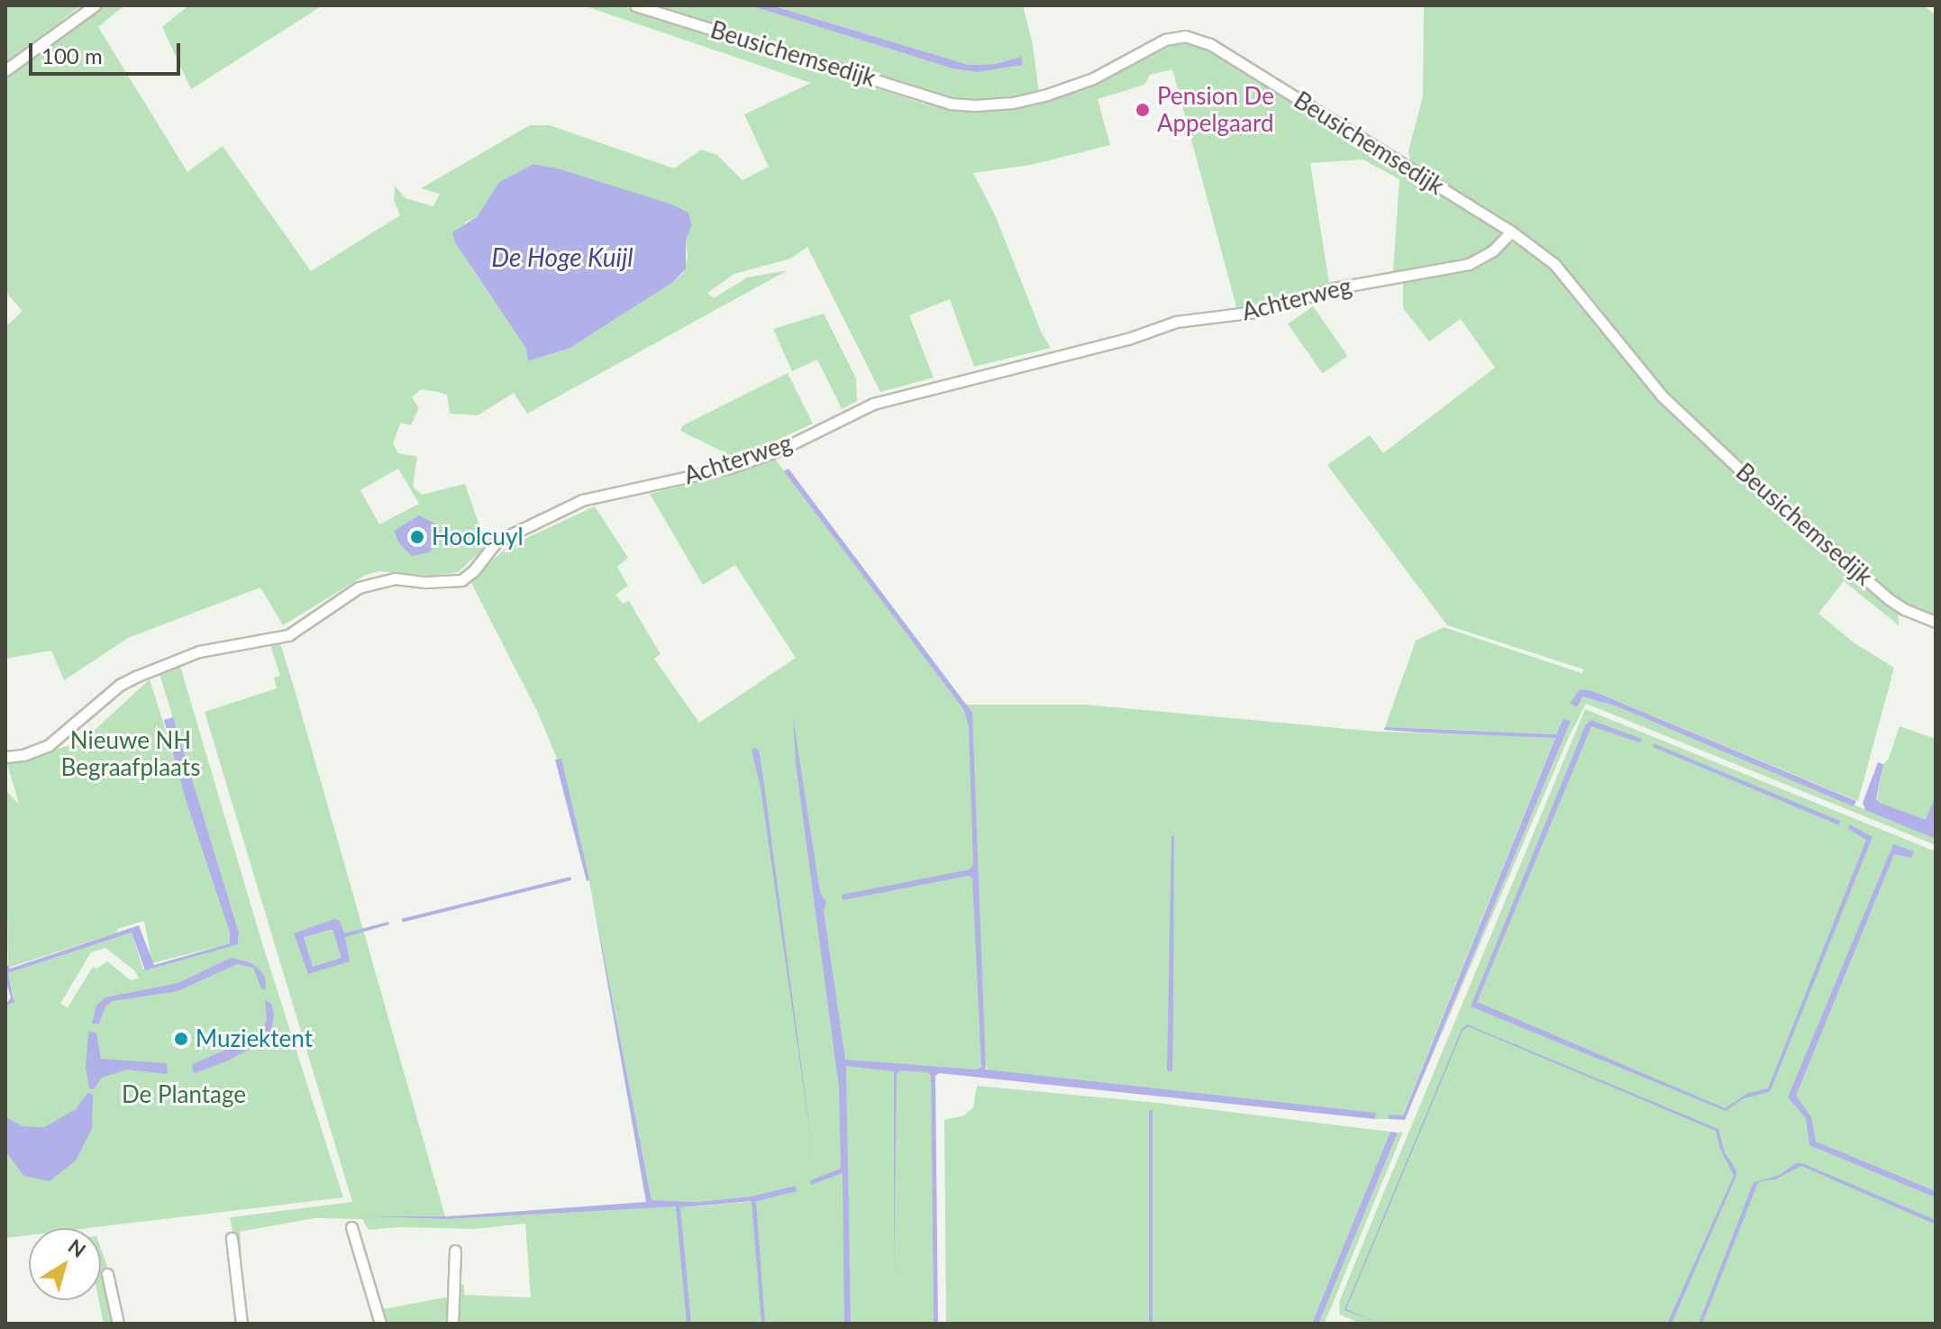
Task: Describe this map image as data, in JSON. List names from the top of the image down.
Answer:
{
  "streets": {
    "street": ["Beusichemsedijk", "Achterweg"]
  },
  "crossings": [
    ["Beusichemsedijk", "Achterweg"]
  ],
  "water": ["De Hoge Kuijl"],
  "parks": ["Nieuwe NH Begraafplaats", "De Plantage"],
  "places": ["Pension De Appelgaard", "Hoolcuyl", "Muziektent"],
  "scale_bar": "100 m",
  "north": "top right"
}
